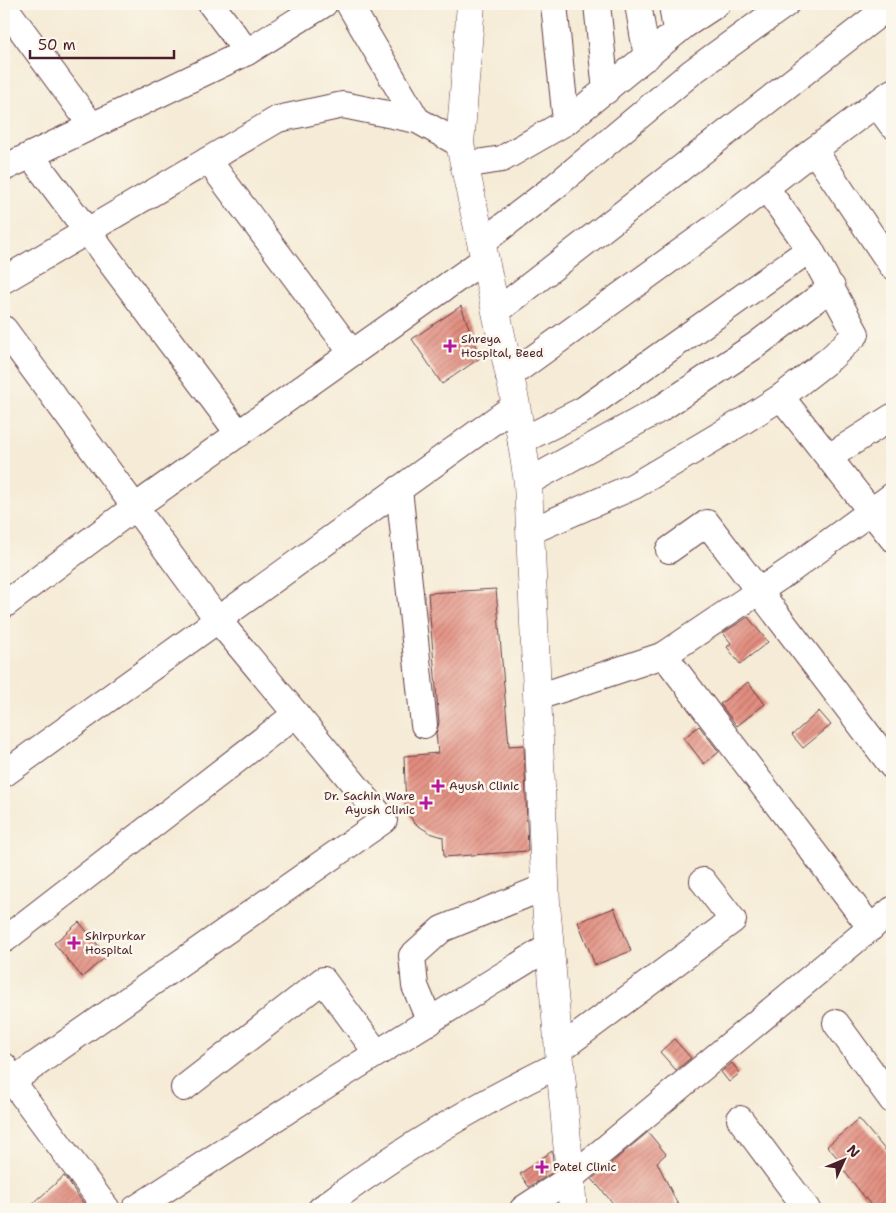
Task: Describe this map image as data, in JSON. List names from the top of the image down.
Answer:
{
  "places": {
    "health": [
      "Shreya Hospital, Beed",
      "Ayush Clinic",
      "Dr. Sachin Ware Ayush Clinic",
      "Shirpurkar Hospital",
      "Patel Clinic"
    ]
  },
  "scale_bar": "50 m",
  "north": "top right"
}
